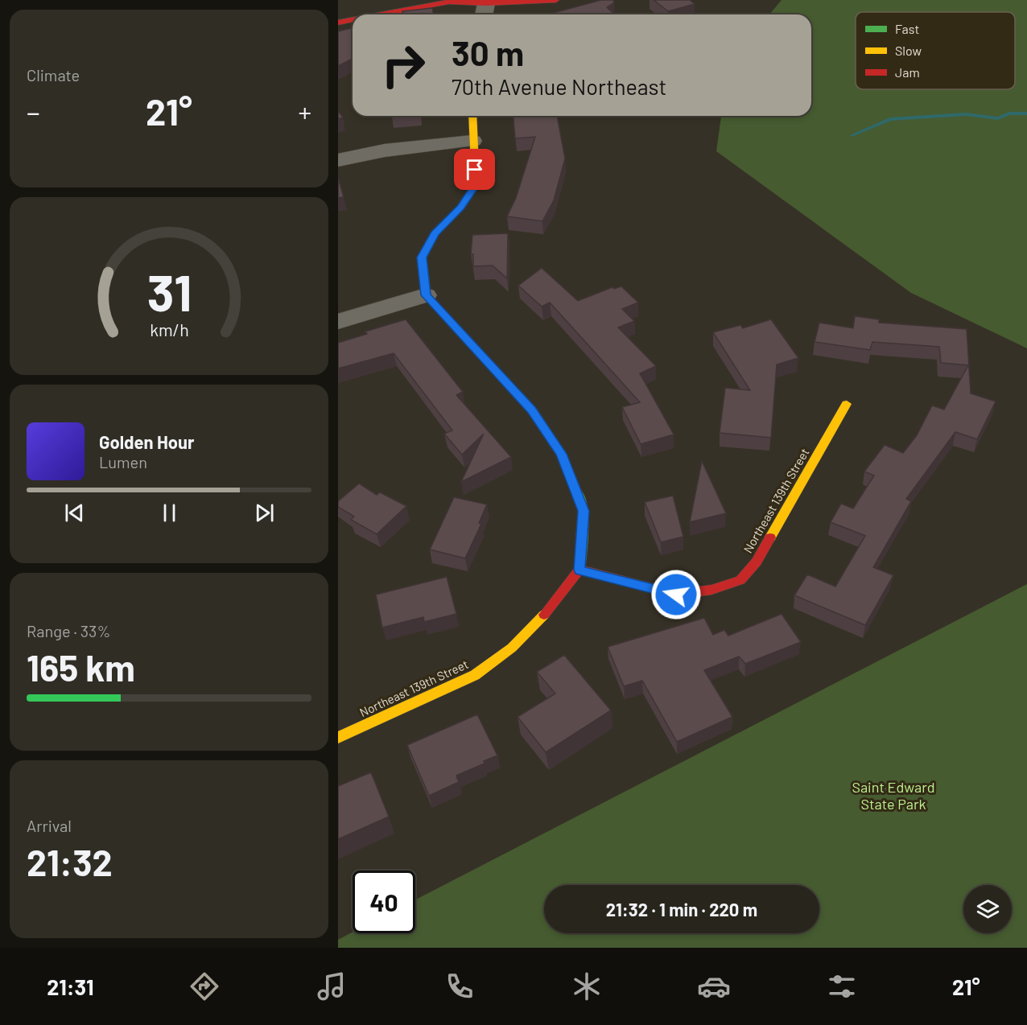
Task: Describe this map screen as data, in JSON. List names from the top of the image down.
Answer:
{
  "streets": {
    "street": ["Northeast 139th Street"]
  },
  "parks": ["Saint Edward State Park"],
  "legend": ["Fast", "Slow", "Jam"],
  "page": {
    "tile": [
      "Climate",
      ["Range · 33%", "165 km"],
      ["Arrival", "21:32"]
    ],
    "turn": ["30 m", "70th Avenue Northeast"],
    "heat": ["−", "21°", "+"],
    "song": ["Golden Hour", "Lumen"],
    "limit": "40",
    "trip": "21:32 · 1 min · 220 m",
    "tabs": ["21:31", "21°"],
    "gauge": ["31", "km/h"]
  }
}
